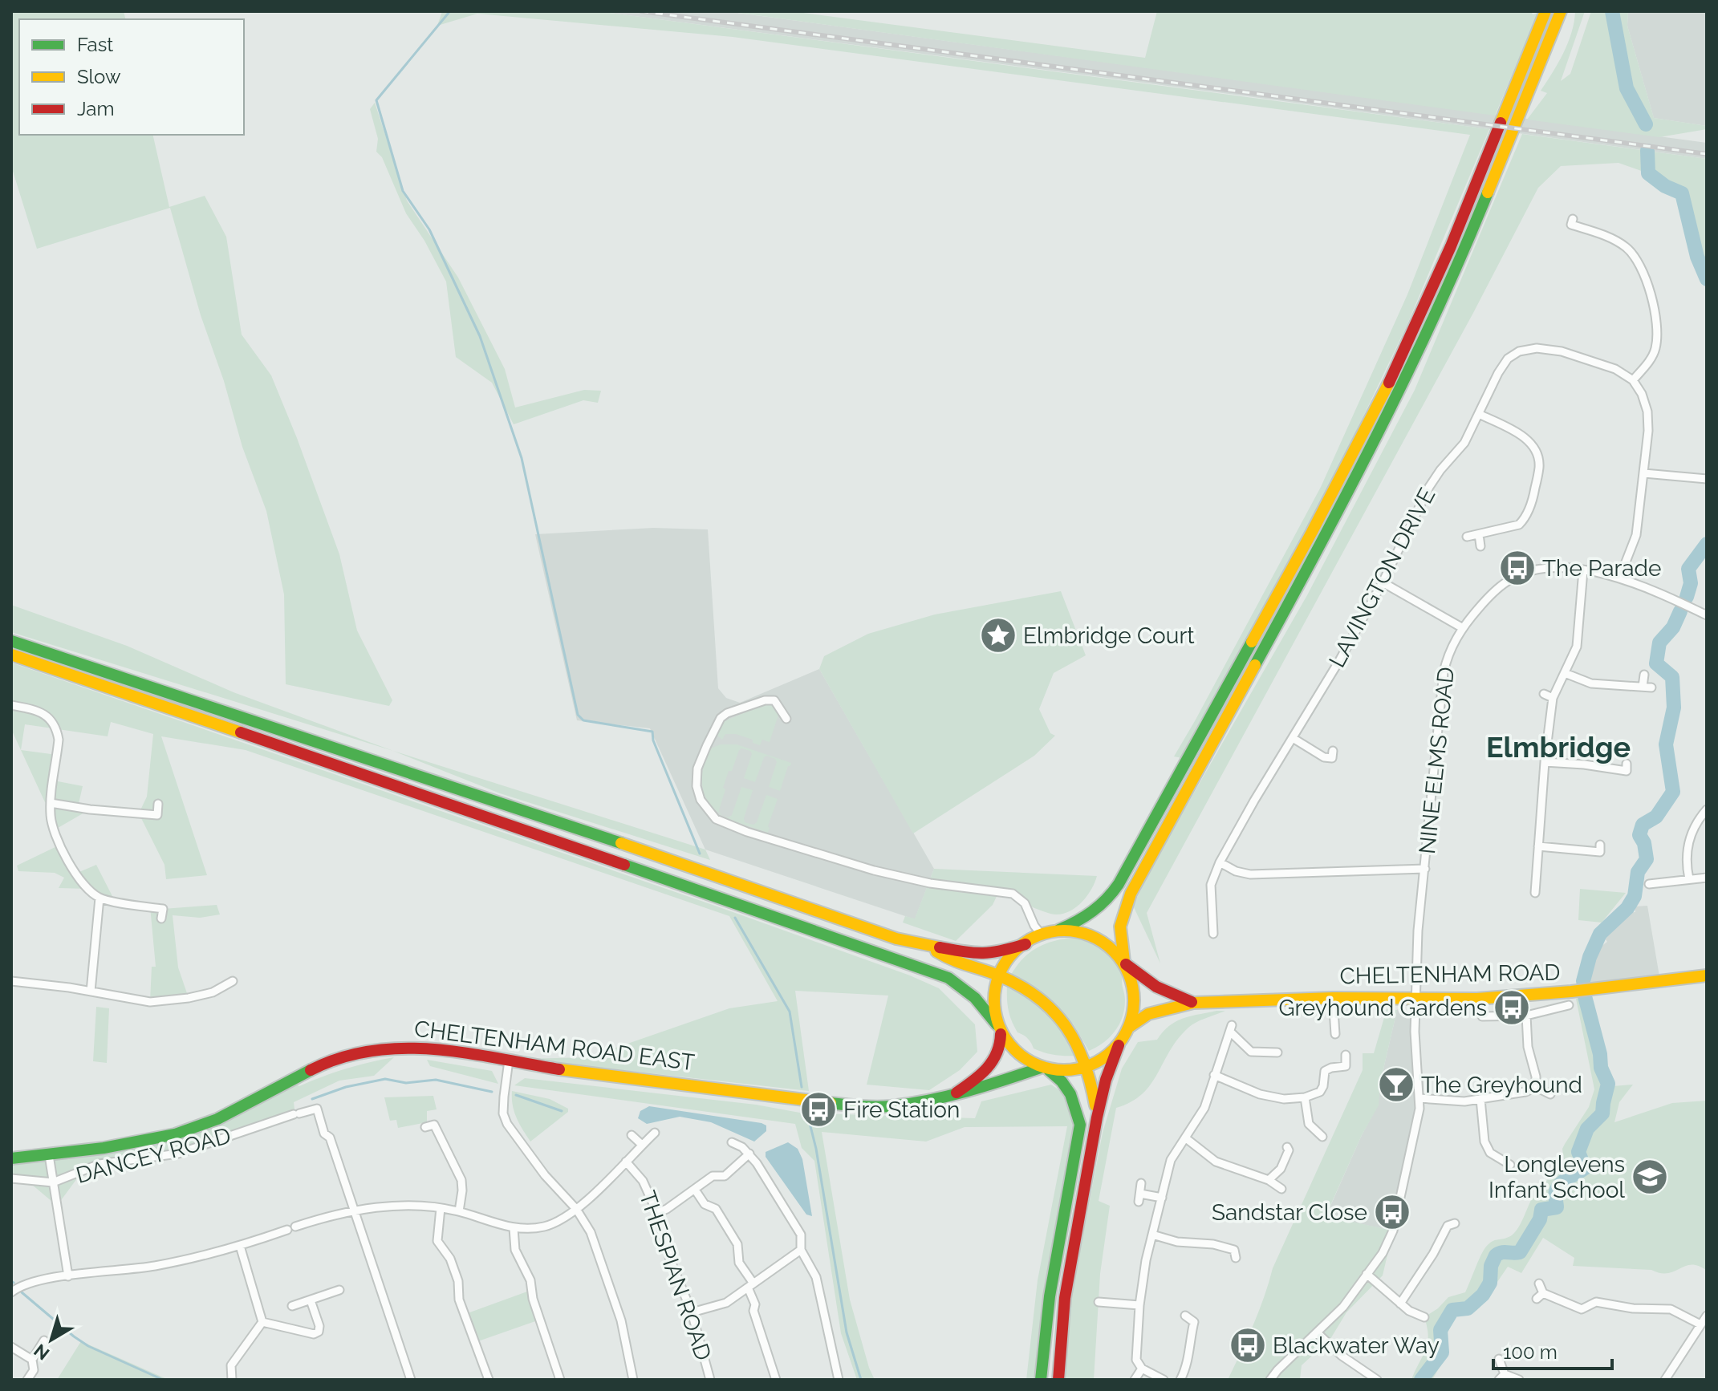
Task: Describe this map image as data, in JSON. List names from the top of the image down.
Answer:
{
  "streets": {
    "main road": ["CHELTENHAM ROAD", "CHELTENHAM ROAD EAST"],
    "street": [
      "LAVINGTON DRIVE",
      "NINE ELMS ROAD",
      "DANCEY ROAD",
      "THESPIAN ROAD"
    ]
  },
  "crossings": [
    ["NINE ELMS ROAD", "CHELTENHAM ROAD"]
  ],
  "districts": ["Elmbridge"],
  "places": {
    "bus stop": [
      "The Parade",
      "Greyhound Gardens",
      "Fire Station",
      "Sandstar Close",
      "Blackwater Way"
    ],
    "place": ["Elmbridge Court"],
    "bar": ["The Greyhound"],
    "school or university": ["Longlevens Infant School"]
  },
  "legend": ["Fast", "Slow", "Jam"],
  "scale_bar": "100 m",
  "north": "bottom left"
}
